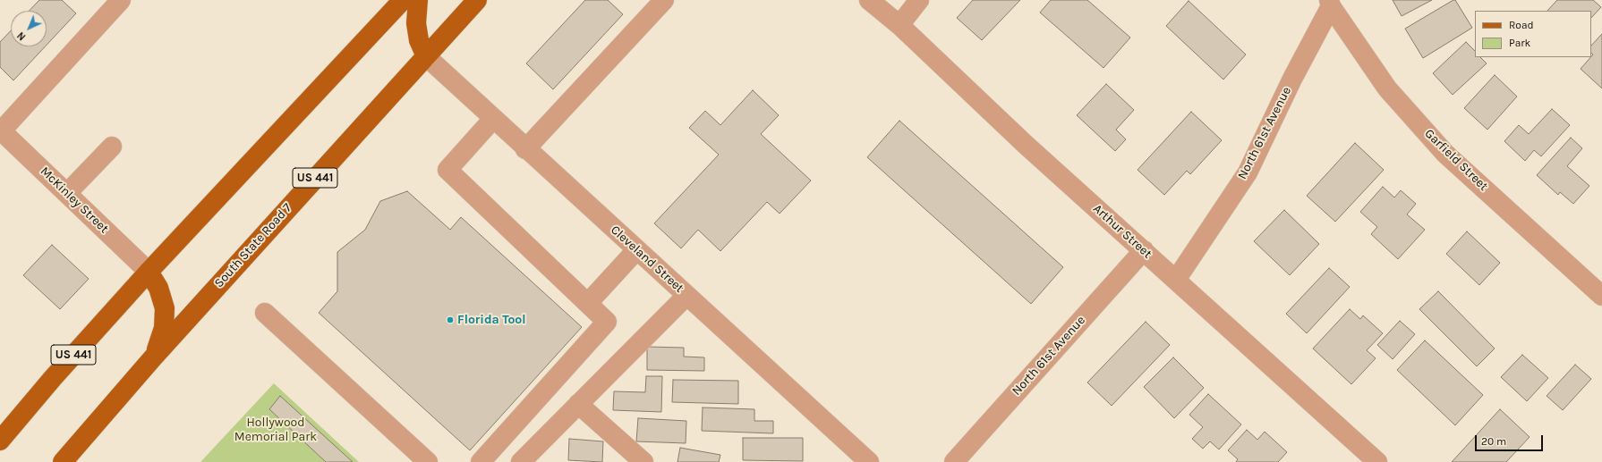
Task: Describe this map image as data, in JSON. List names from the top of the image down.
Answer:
{
  "streets": {
    "main road": ["US 441", "South State Road 7"],
    "street": [
      "North 61st Avenue",
      "Garfield Street",
      "McKinley Street",
      "Arthur Street",
      "Cleveland Street"
    ]
  },
  "crossings": [
    ["North 61st Avenue", "Garfield Street"],
    ["North 61st Avenue", "Arthur Street"],
    ["US 441", "McKinley Street"],
    ["South State Road 7", "Cleveland Street"]
  ],
  "parks": ["Hollywood Memorial Park"],
  "places": ["Florida Tool"],
  "legend": ["Road", "Park"],
  "scale_bar": "20 m",
  "north": "bottom left"
}
